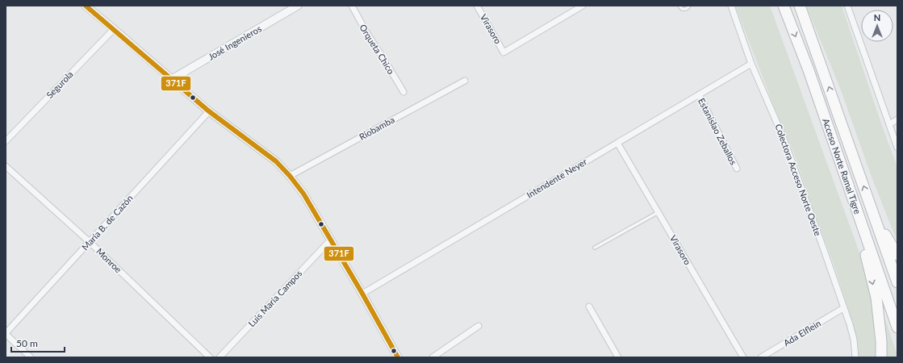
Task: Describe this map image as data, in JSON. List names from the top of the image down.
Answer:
{
  "streets": {
    "highway": ["Acceso Norte Ramal Tigre"],
    "street": [
      "Virasoro",
      "José Ingenieros",
      "Orqueta Chico",
      "Segurola",
      "Riobamba",
      "Estanislao Zeballos",
      "Intendente Neyer",
      "Colectora Acceso Norte Oeste",
      "María B. de Cazón",
      "Monroe",
      "Luis María Campos",
      "Ada Elflein"
    ]
  },
  "crossings": [
    ["Virasoro", "Intendente Neyer"],
    ["Estanislao Zeballos", "Intendente Neyer"],
    ["Intendente Neyer", "Colectora Acceso Norte Oeste"],
    ["Colectora Acceso Norte Oeste", "Ada Elflein"],
    ["María B. de Cazón", "Monroe"]
  ],
  "lines": ["transit line 371F"],
  "scale_bar": "50 m",
  "north": "top"
}
